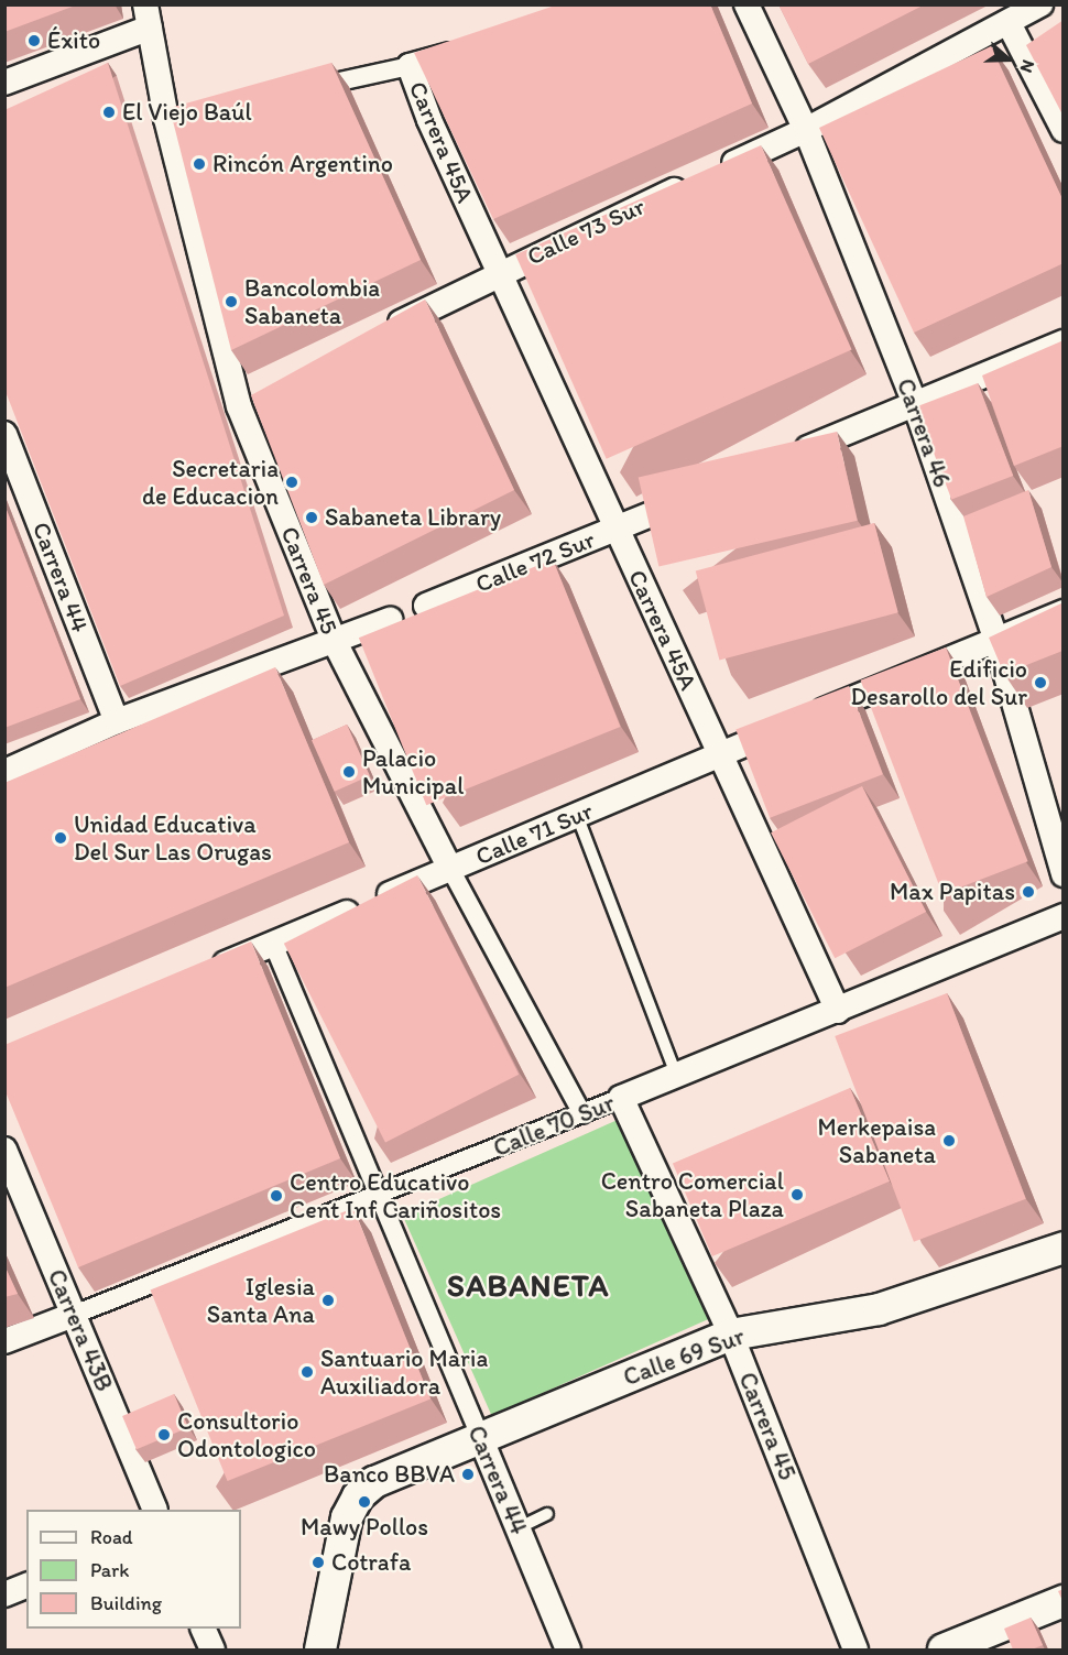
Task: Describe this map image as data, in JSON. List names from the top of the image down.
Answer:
{
  "streets": {
    "street": [
      "Carrera 45A",
      "Calle 73 Sur",
      "Carrera 46",
      "Calle 72 Sur",
      "Carrera 44",
      "Carrera 45",
      "Calle 71 Sur",
      "Calle 70 Sur",
      "Carrera 43B",
      "Calle 69 Sur"
    ]
  },
  "crossings": [
    ["Carrera 45A", "Calle 73 Sur"],
    ["Carrera 45A", "Calle 72 Sur"],
    ["Carrera 45A", "Calle 71 Sur"],
    ["Carrera 45A", "Calle 70 Sur"],
    ["Calle 73 Sur", "Carrera 46"],
    ["Carrera 46", "Calle 71 Sur"],
    ["Calle 72 Sur", "Carrera 44"],
    ["Calle 72 Sur", "Carrera 45"],
    ["Carrera 44", "Calle 71 Sur"],
    ["Carrera 44", "Calle 70 Sur"],
    ["Carrera 44", "Calle 69 Sur"],
    ["Carrera 45", "Calle 71 Sur"],
    ["Carrera 45", "Calle 70 Sur"],
    ["Carrera 45", "Calle 69 Sur"],
    ["Calle 70 Sur", "Carrera 43B"]
  ],
  "districts": ["SABANETA"],
  "places": [
    "Éxito",
    "El Viejo Baúl",
    "Rincón Argentino",
    "Bancolombia Sabaneta",
    "Secretaria de Educacion",
    "Sabaneta Library",
    "Edificio Desarollo del Sur",
    "Palacio Municipal",
    "Unidad Educativa Del Sur Las Orugas",
    "Max Papitas",
    "Merkepaisa Sabaneta",
    "Centro Comercial Sabaneta Plaza",
    "Centro Educativo Cent Inf Cariñositos",
    "Iglesia Santa Ana",
    "Santuario Maria Auxiliadora",
    "Consultorio Odontologico",
    "Banco BBVA",
    "Mawy Pollos",
    "Cotrafa"
  ],
  "legend": ["Road", "Park", "Building"],
  "north": "right"
}
